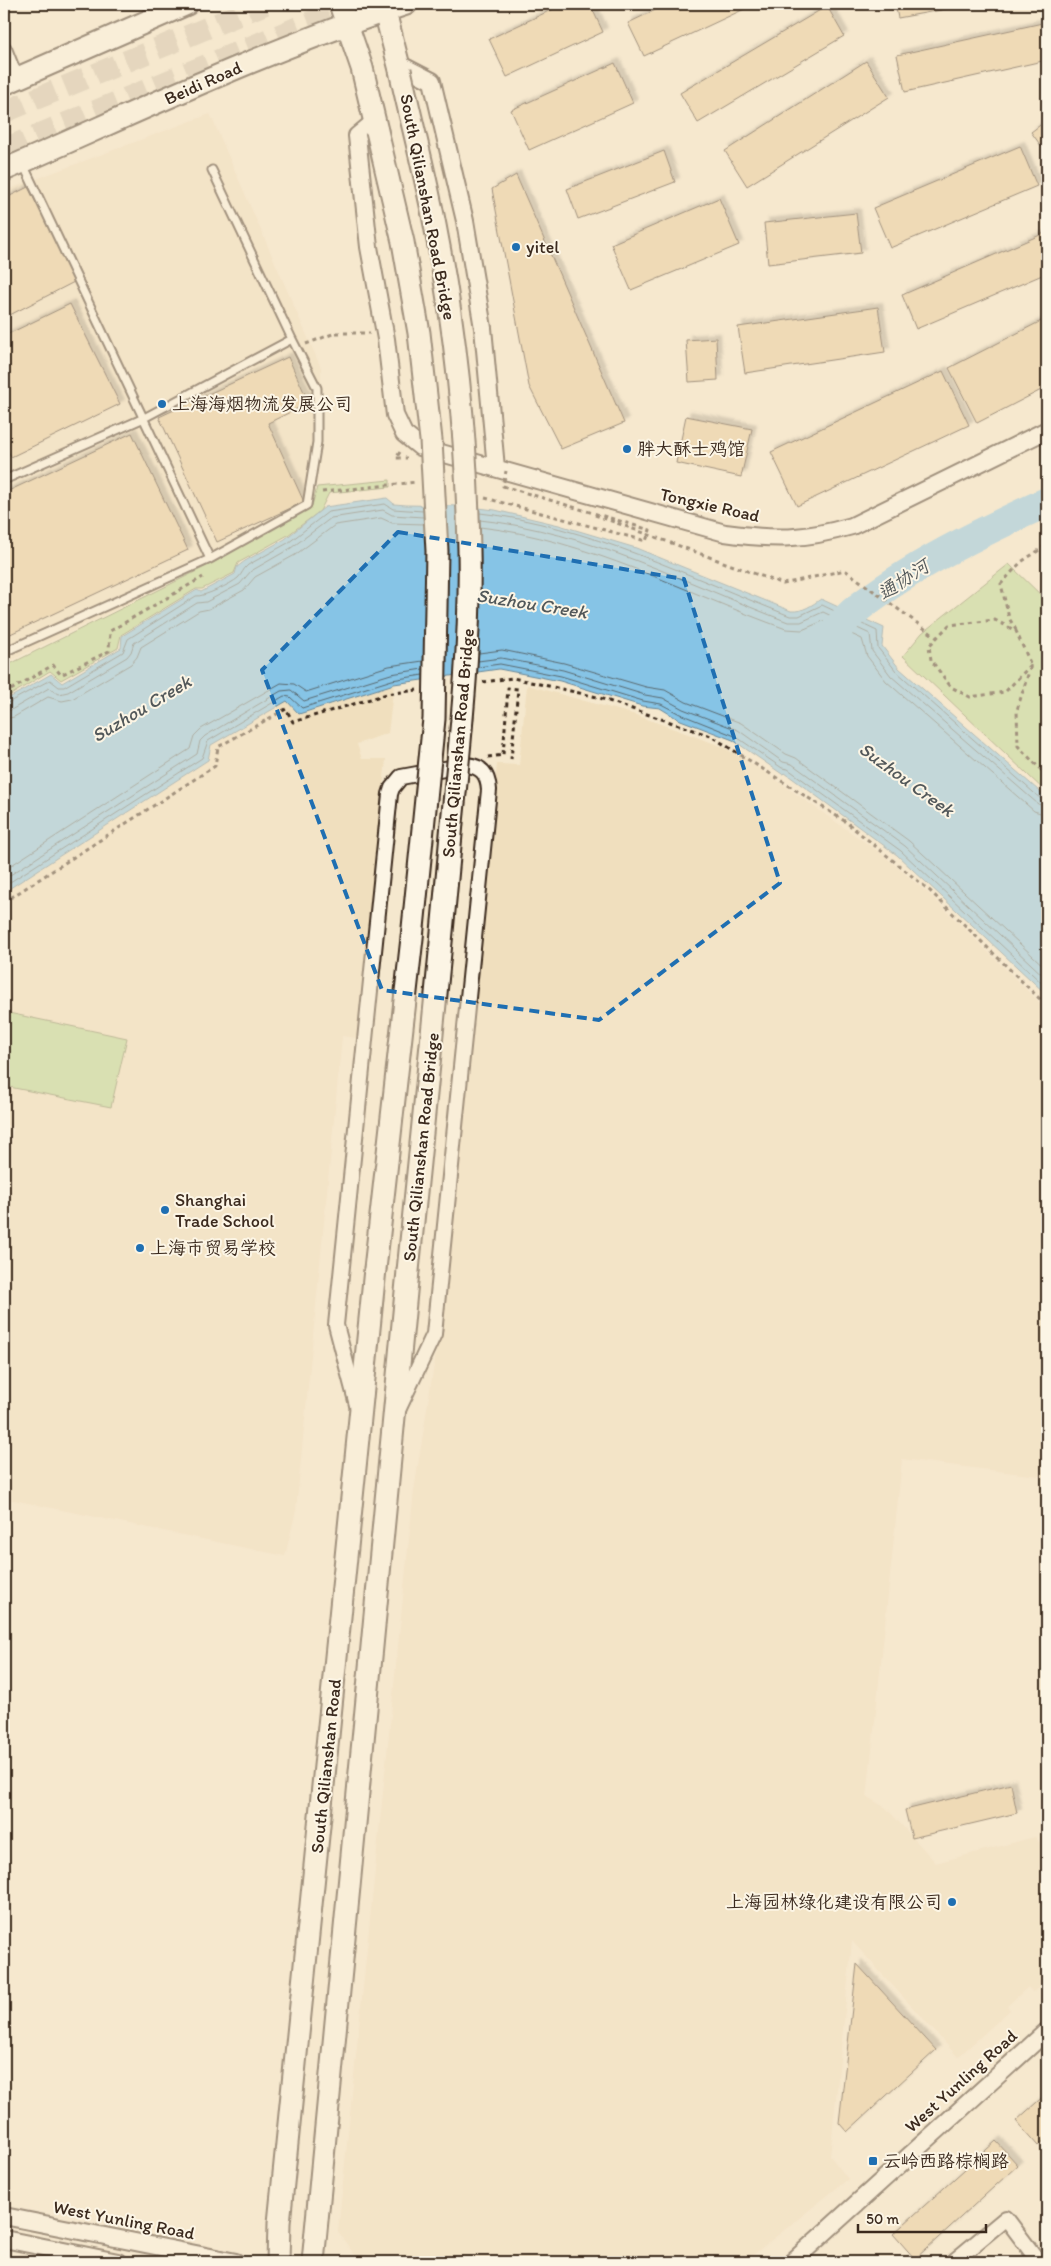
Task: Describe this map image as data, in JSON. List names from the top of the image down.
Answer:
{
  "streets": {
    "main road": ["Beidi Road", "South Qilianshan Road Bridge", "South Qilianshan Road"],
    "street": ["Tongxie Road", "West Yunling Road"]
  },
  "crossings": [
    ["Beidi Road", "South Qilianshan Road Bridge"],
    ["South Qilianshan Road Bridge", "Tongxie Road"],
    ["South Qilianshan Road Bridge", "South Qilianshan Road"]
  ],
  "water": ["通协河", "Suzhou Creek"],
  "places": {
    "other": [
      "yitel",
      "上海海烟物流发展公司",
      "胖大酥士鸡馆",
      "Shanghai Trade School",
      "上海市贸易学校",
      "上海园林绿化建设有限公司"
    ],
    "transit": ["云岭西路棕榈路"]
  },
  "scale_bar": "50 m"
}
